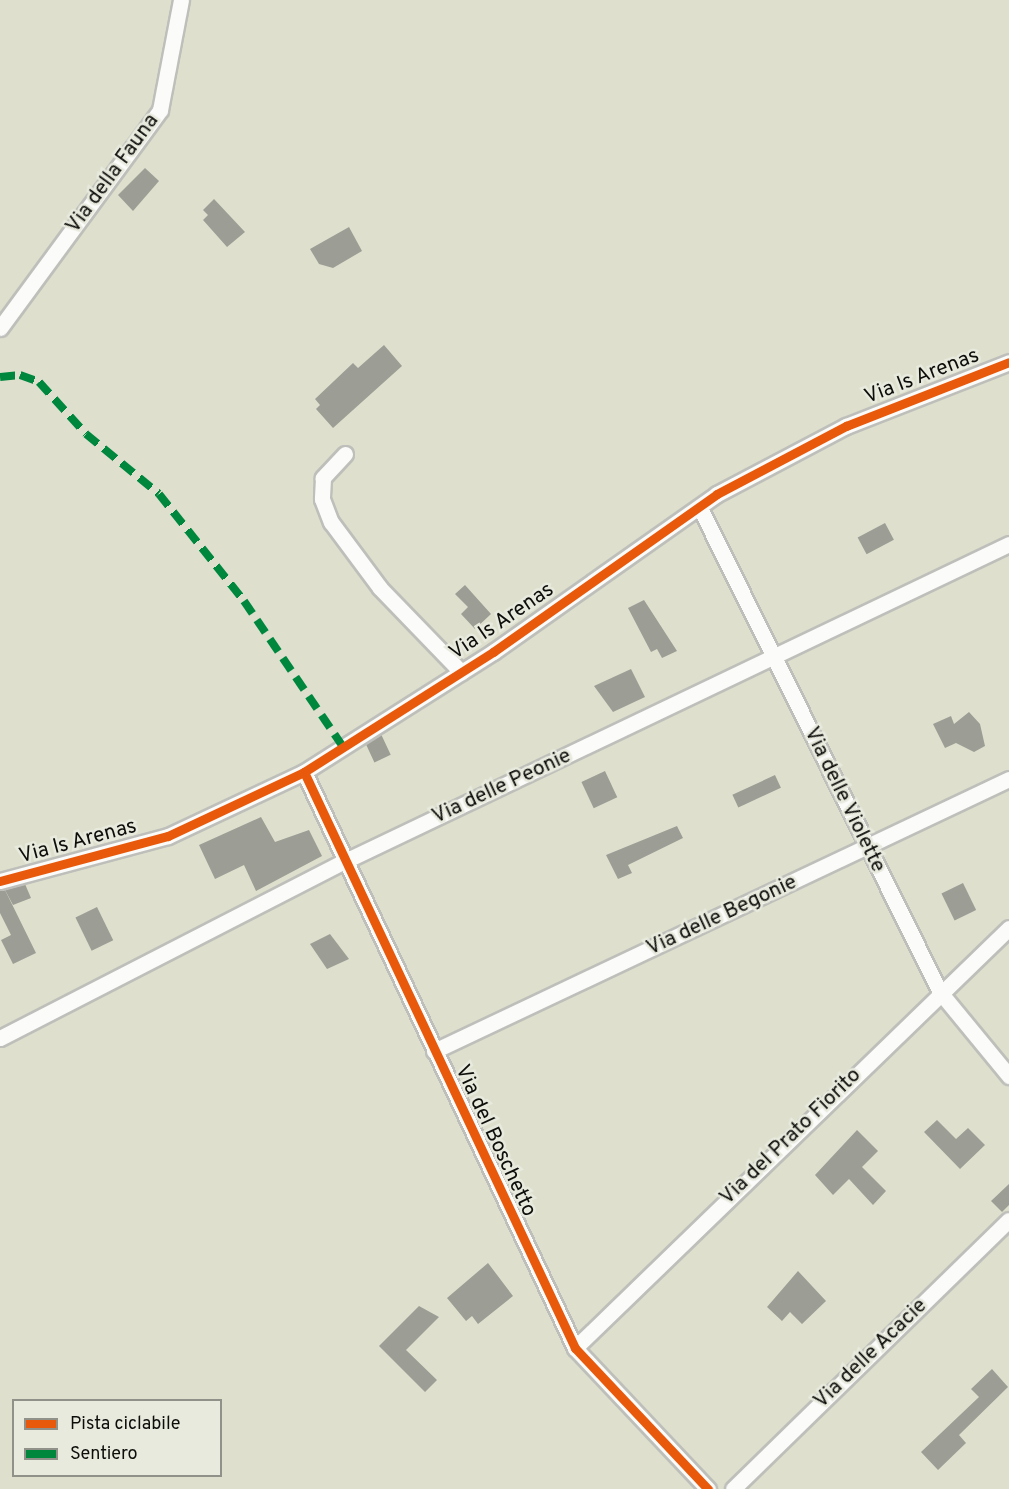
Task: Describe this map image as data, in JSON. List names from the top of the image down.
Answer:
{
  "streets": {
    "street": [
      "Via della Fauna",
      "Via Is Arenas",
      "Via delle Peonie",
      "Via delle Violette",
      "Via delle Begonie",
      "Via del Prato Fiorito",
      "Via del Boschetto",
      "Via delle Acacie"
    ]
  },
  "crossings": [
    ["Via Is Arenas", "Via delle Violette"],
    ["Via Is Arenas", "Via del Boschetto"],
    ["Via delle Peonie", "Via delle Violette"],
    ["Via delle Peonie", "Via del Boschetto"],
    ["Via delle Violette", "Via delle Begonie"],
    ["Via delle Violette", "Via del Prato Fiorito"],
    ["Via delle Begonie", "Via del Boschetto"],
    ["Via del Prato Fiorito", "Via del Boschetto"]
  ],
  "legend": ["Pista ciclabile", "Sentiero"]
}
